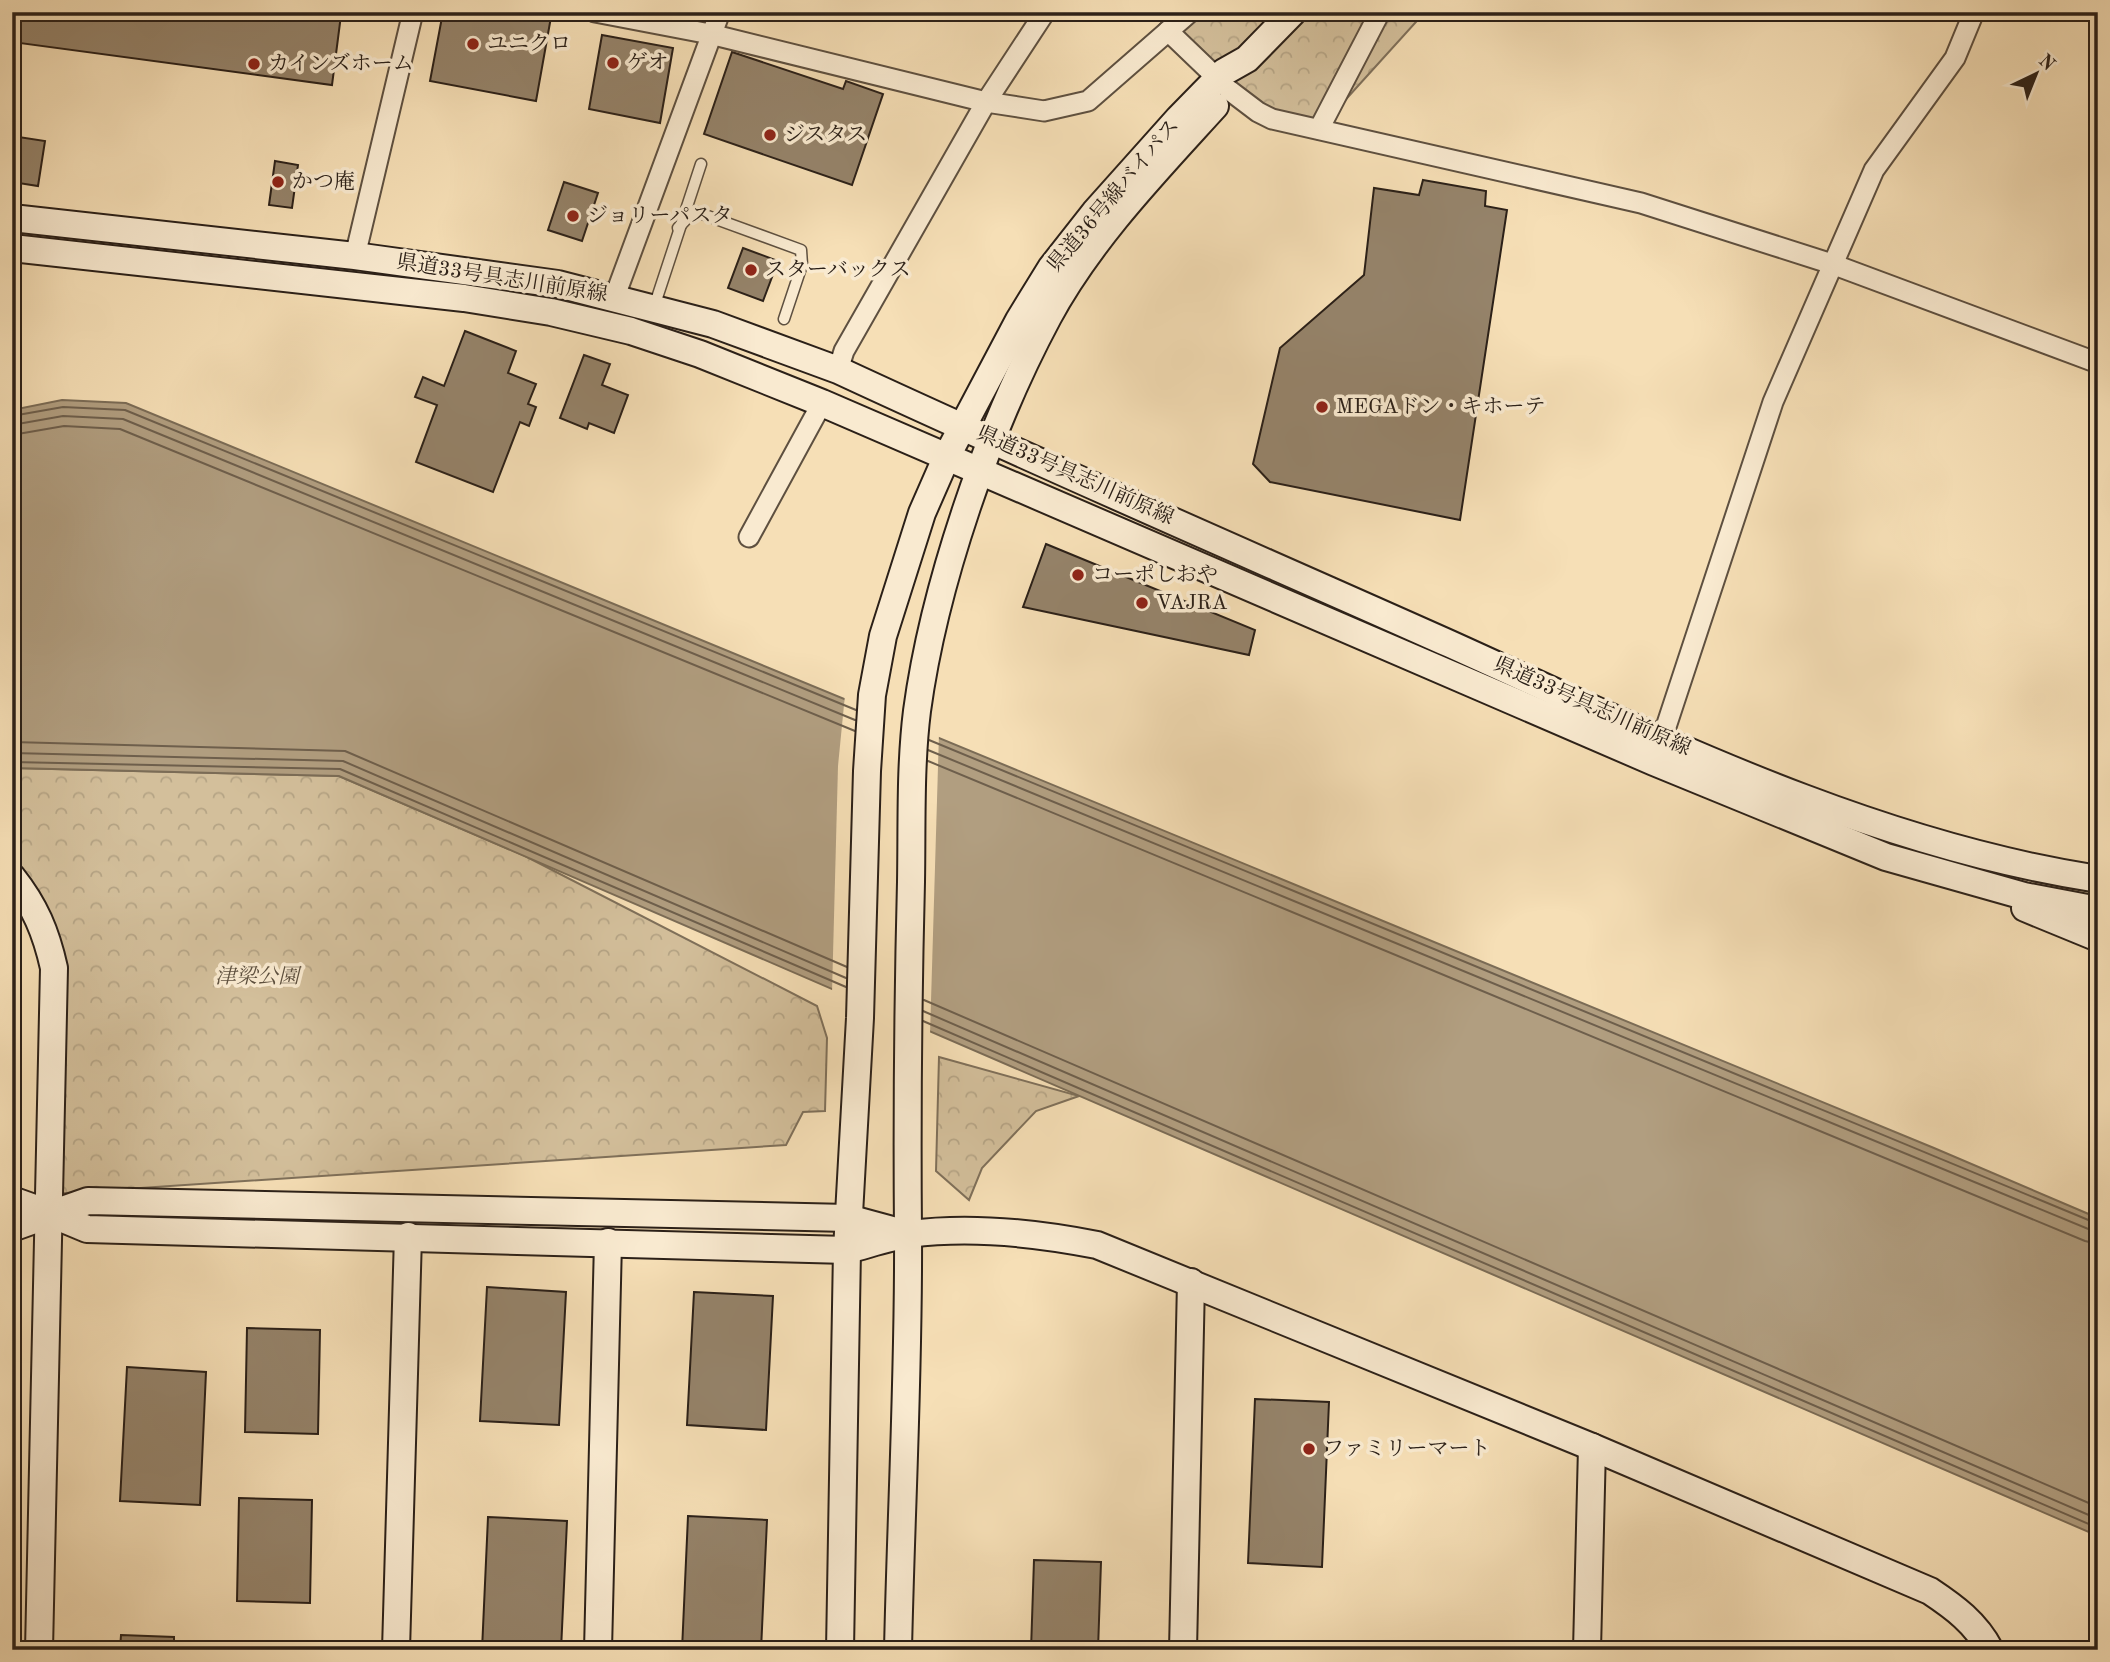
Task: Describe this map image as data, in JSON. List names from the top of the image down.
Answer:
{
  "streets": {
    "street": ["県道36号線バイパス", "県道33号具志川前原線"]
  },
  "crossings": [
    ["県道36号線バイパス", "県道33号具志川前原線"]
  ],
  "parks": ["津梁公園"],
  "places": [
    "ユニクロ",
    "ゲオ",
    "カインズホーム",
    "ジスタス",
    "かつ庵",
    "ジョリーパスタ",
    "スターバックス",
    "MEGAドン・キホーテ",
    "コーポしおや",
    "VAJRA",
    "ファミリーマート"
  ],
  "north": "top right"
}
